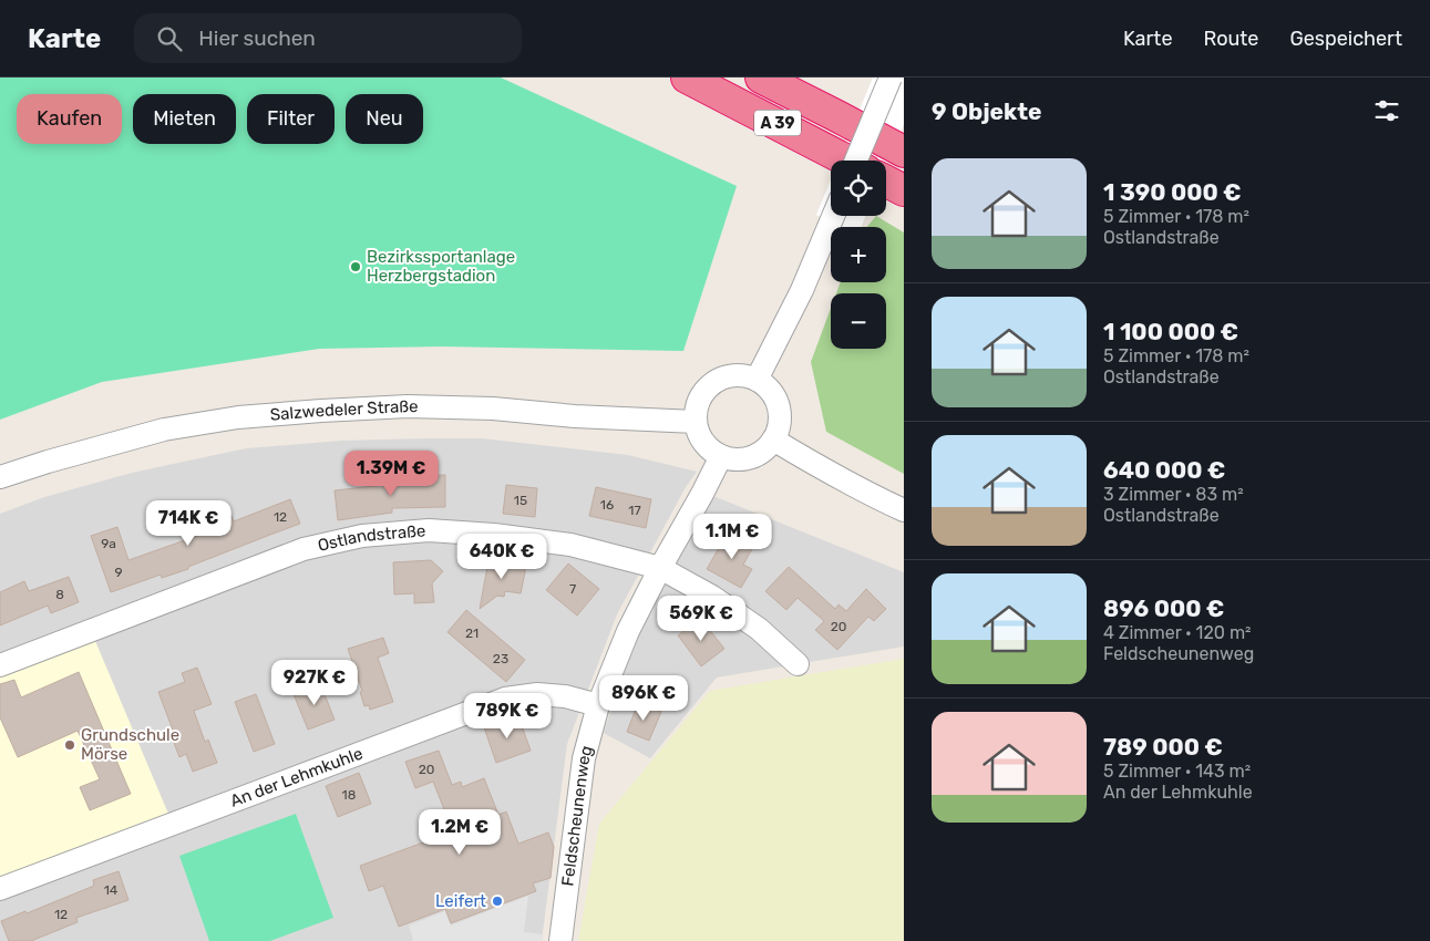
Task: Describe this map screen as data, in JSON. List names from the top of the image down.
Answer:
{
  "streets": {
    "highway": ["A 39"],
    "street": [
      "Salzwedeler Straße",
      "Ostlandstraße",
      "An der Lehmkuhle",
      "Feldscheunenweg"
    ]
  },
  "crossings": [
    ["Salzwedeler Straße", "Feldscheunenweg"],
    ["Ostlandstraße", "Feldscheunenweg"],
    ["An der Lehmkuhle", "Feldscheunenweg"]
  ],
  "places": ["Bezirkssportanlage Herzbergstadion", "Grundschule Mörse", "Leifert"],
  "house_numbers": [
    "15",
    "16",
    "17",
    "12",
    "9a",
    "9",
    "7",
    "8",
    "20",
    "21",
    "23",
    "20",
    "18",
    "14",
    "12"
  ],
  "page": {
    "header": "Karte",
    "search": "Hier suchen",
    "nav": ["Karte", "Route", "Gespeichert"],
    "heading": "9 Objekte",
    "chip": [
      "Kaufen",
      "Mieten",
      "Filter",
      "Neu"
    ],
    "list": [
      {
        "name": "1 390 000 €",
        "note": "5 Zimmer · 178 m² · Ostlandstraße"
      },
      {
        "name": "1 100 000 €",
        "note": "5 Zimmer · 178 m² · Ostlandstraße"
      },
      {
        "name": "640 000 €",
        "note": "3 Zimmer · 83 m² · Ostlandstraße"
      },
      {
        "name": "896 000 €",
        "note": "4 Zimmer · 120 m² · Feldscheunenweg"
      },
      {
        "name": "789 000 €",
        "note": "5 Zimmer · 143 m² · An der Lehmkuhle"
      }
    ],
    "map_buttons": ["+", "−"],
    "price": [
      "1.39M €",
      "714K €",
      "1.1M €",
      "640K €",
      "569K €",
      "927K €",
      "896K €",
      "789K €",
      "1.2M €"
    ]
  }
}
